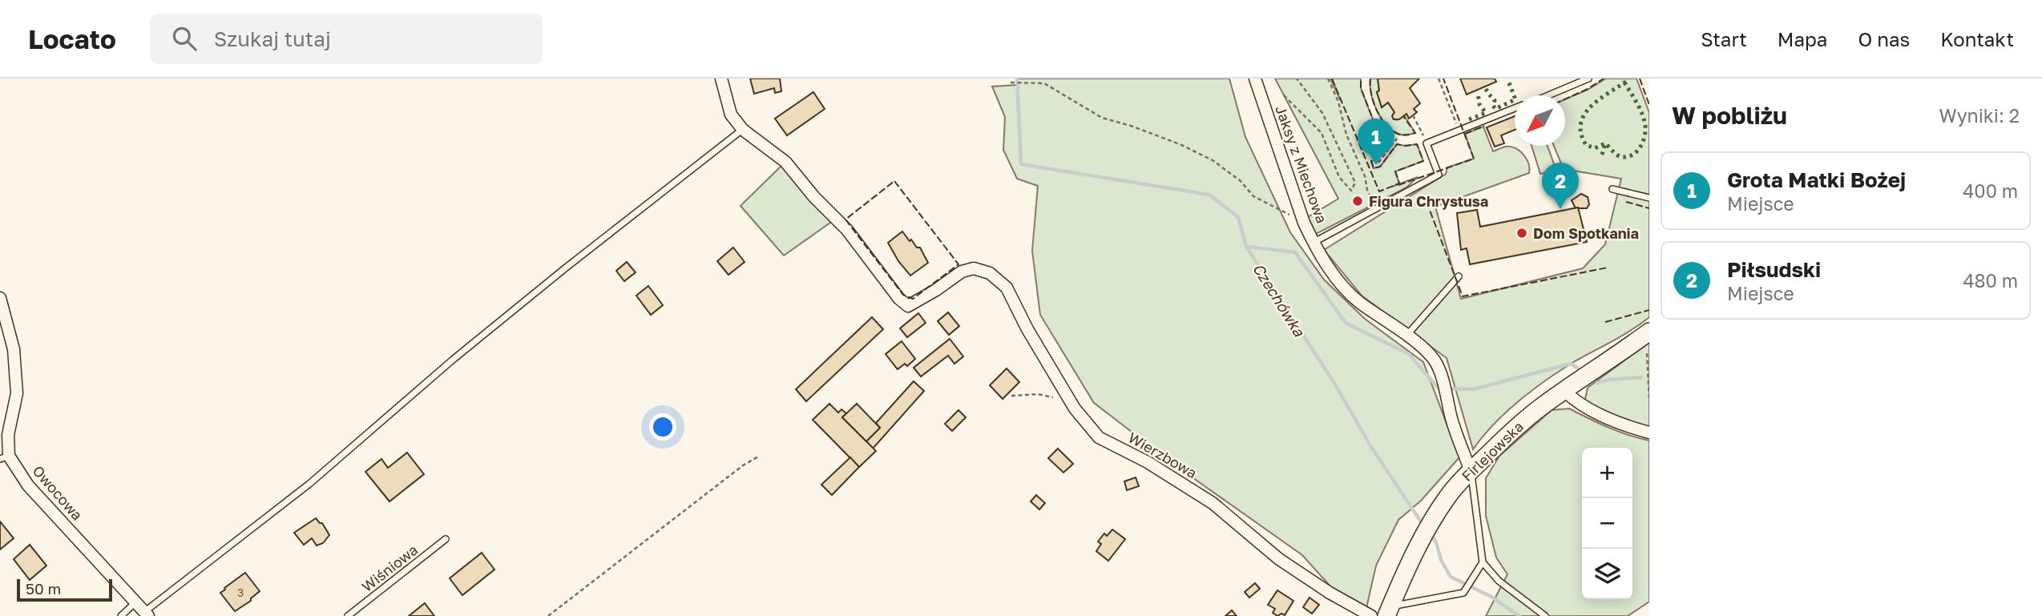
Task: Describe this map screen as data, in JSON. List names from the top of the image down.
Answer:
{
  "streets": {
    "street": [
      "Jaksy z Miechowa",
      "Firlejowska",
      "Wierzbowa",
      "Owocowa"
    ],
    "lane": ["Wiśniowa"]
  },
  "crossings": [
    ["Jaksy z Miechowa", "Firlejowska"]
  ],
  "water": ["Czechówka"],
  "places": ["Figura Chrystusa", "Dom Spotkania"],
  "house_numbers": ["3"],
  "scale_bar": "50 m",
  "north": "bottom left",
  "page": {
    "header": "Locato",
    "search": "Szukaj tutaj",
    "nav": [
      "Start",
      "Mapa",
      "O nas",
      "Kontakt"
    ],
    "heading": ["W pobliżu", "Wyniki: 2"],
    "pins": ["1", "2"],
    "list": [
      {
        "mark": "1",
        "name": "Grota Matki Bożej",
        "note": "Miejsce",
        "value": "400 m"
      },
      {
        "mark": "2",
        "name": "Piłsudski",
        "note": "Miejsce",
        "value": "480 m"
      }
    ],
    "map_buttons": ["+", "−"],
    "scale": "50 m"
  }
}
